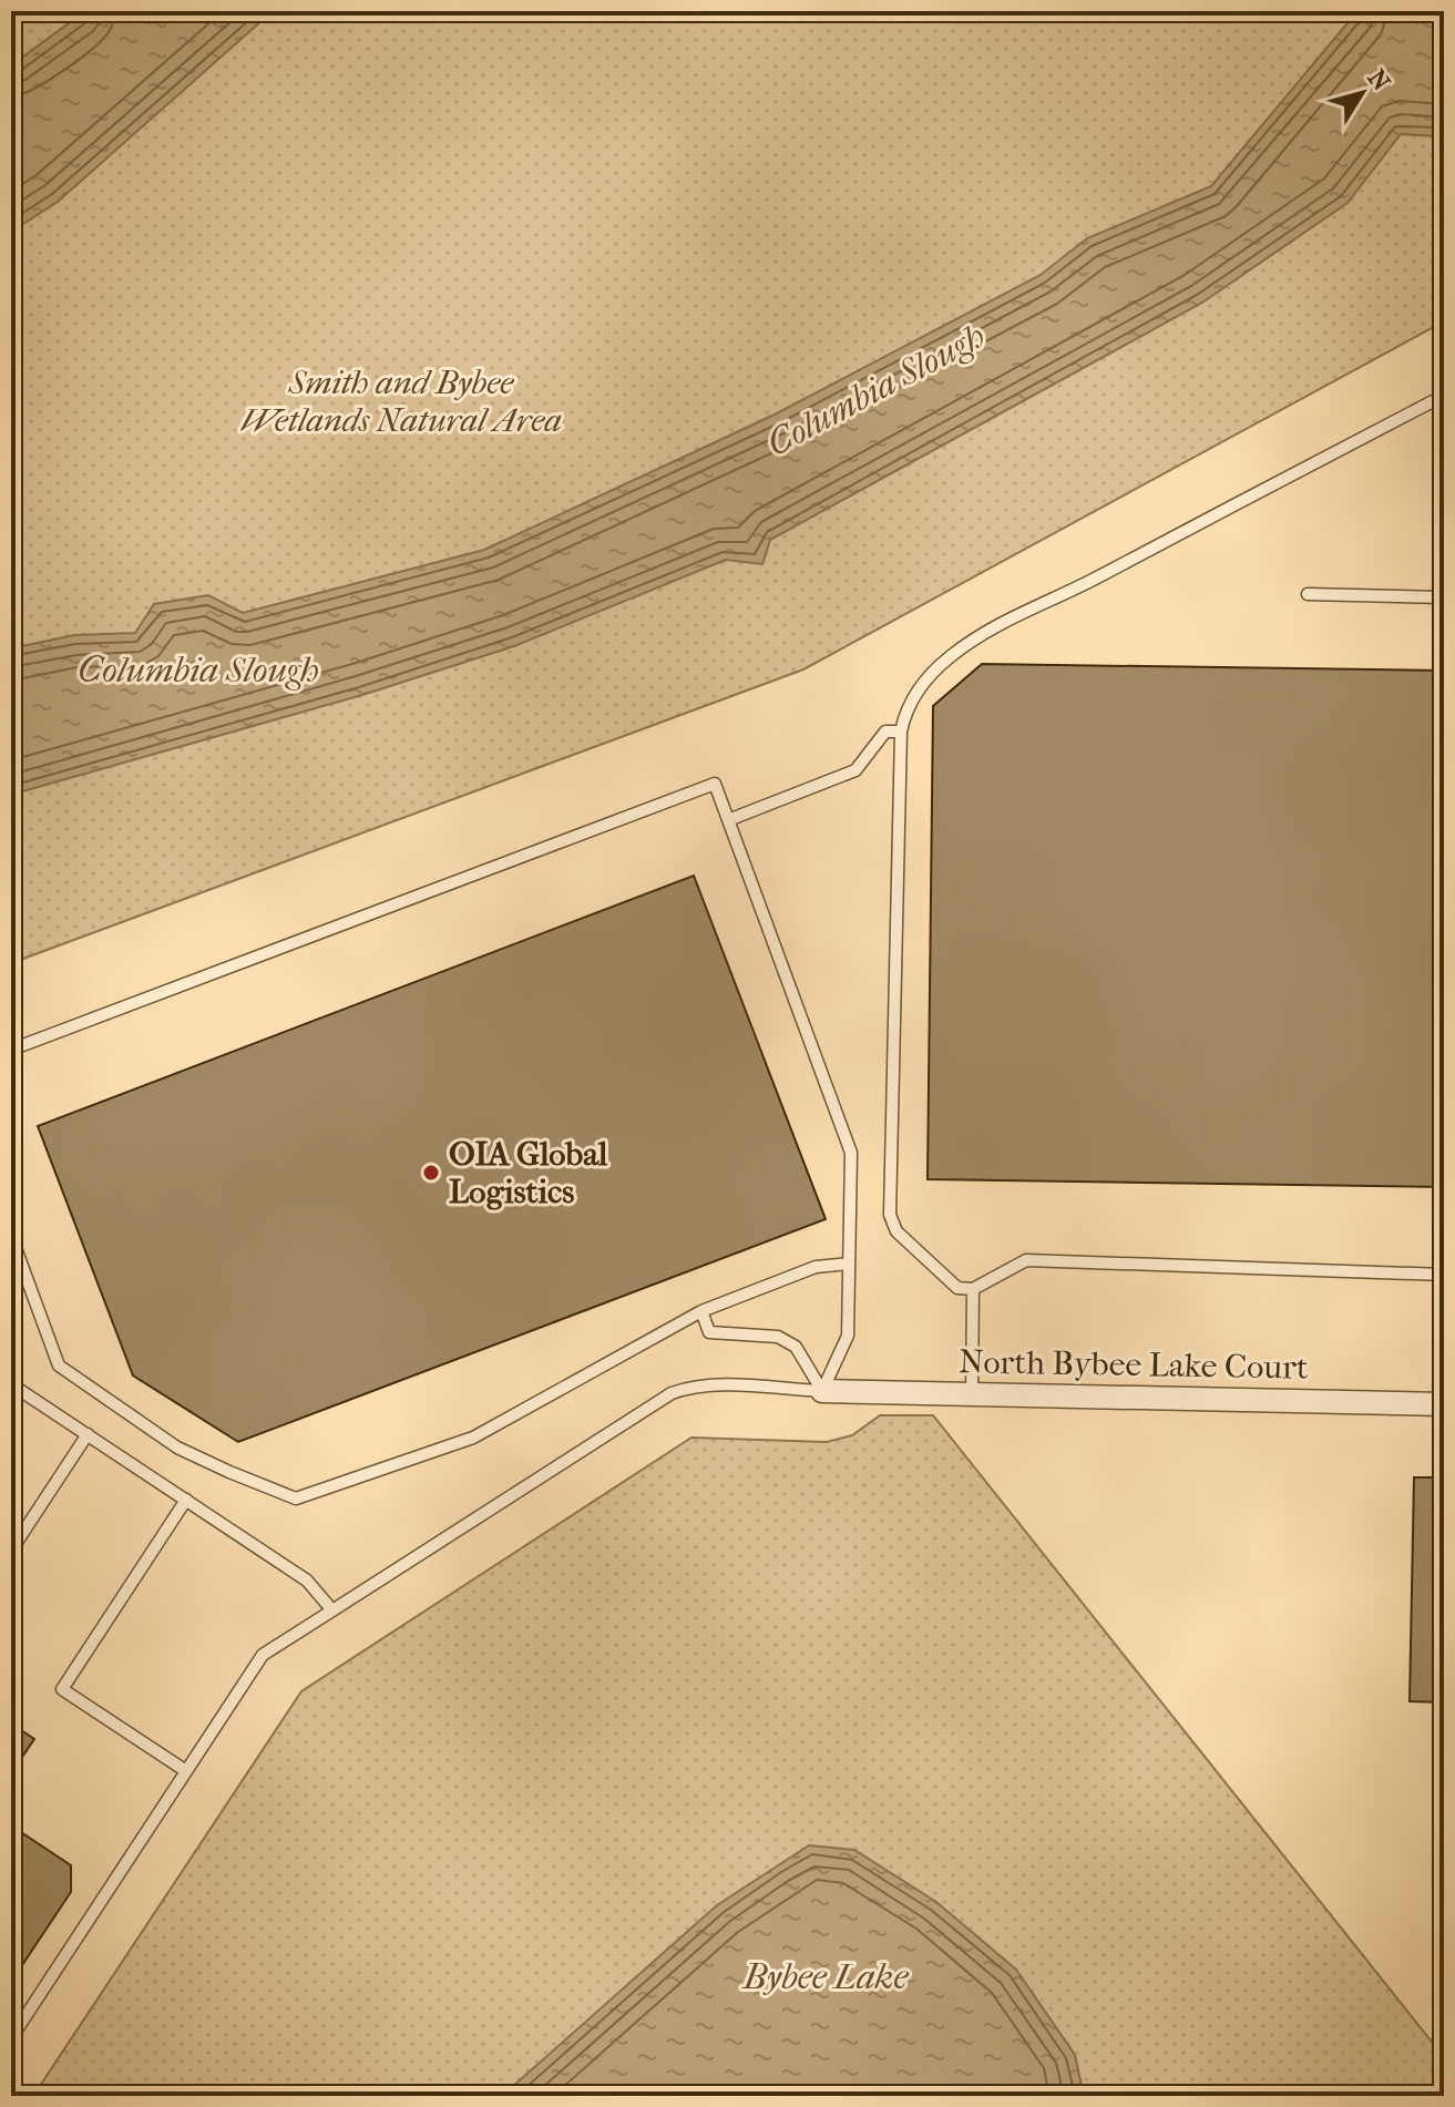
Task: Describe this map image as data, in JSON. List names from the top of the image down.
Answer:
{
  "streets": {
    "street": ["North Bybee Lake Court"]
  },
  "water": ["Columbia Slough", "Bybee Lake"],
  "parks": ["Smith and Bybee Wetlands Natural Area"],
  "places": ["OIA Global Logistics"],
  "north": "top right"
}
